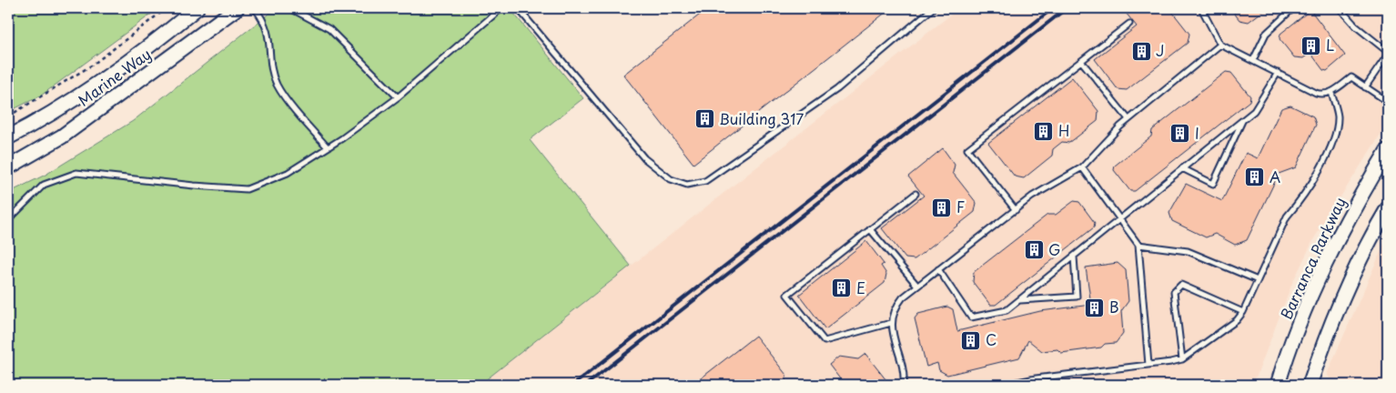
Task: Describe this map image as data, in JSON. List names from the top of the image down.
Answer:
{
  "streets": {
    "main road": ["Marine Way", "Barranca Parkway"]
  },
  "places": {
    "building": [
      "L",
      "J",
      "Building 317",
      "H",
      "I",
      "A",
      "F",
      "G",
      "E",
      "B",
      "C"
    ]
  }
}
